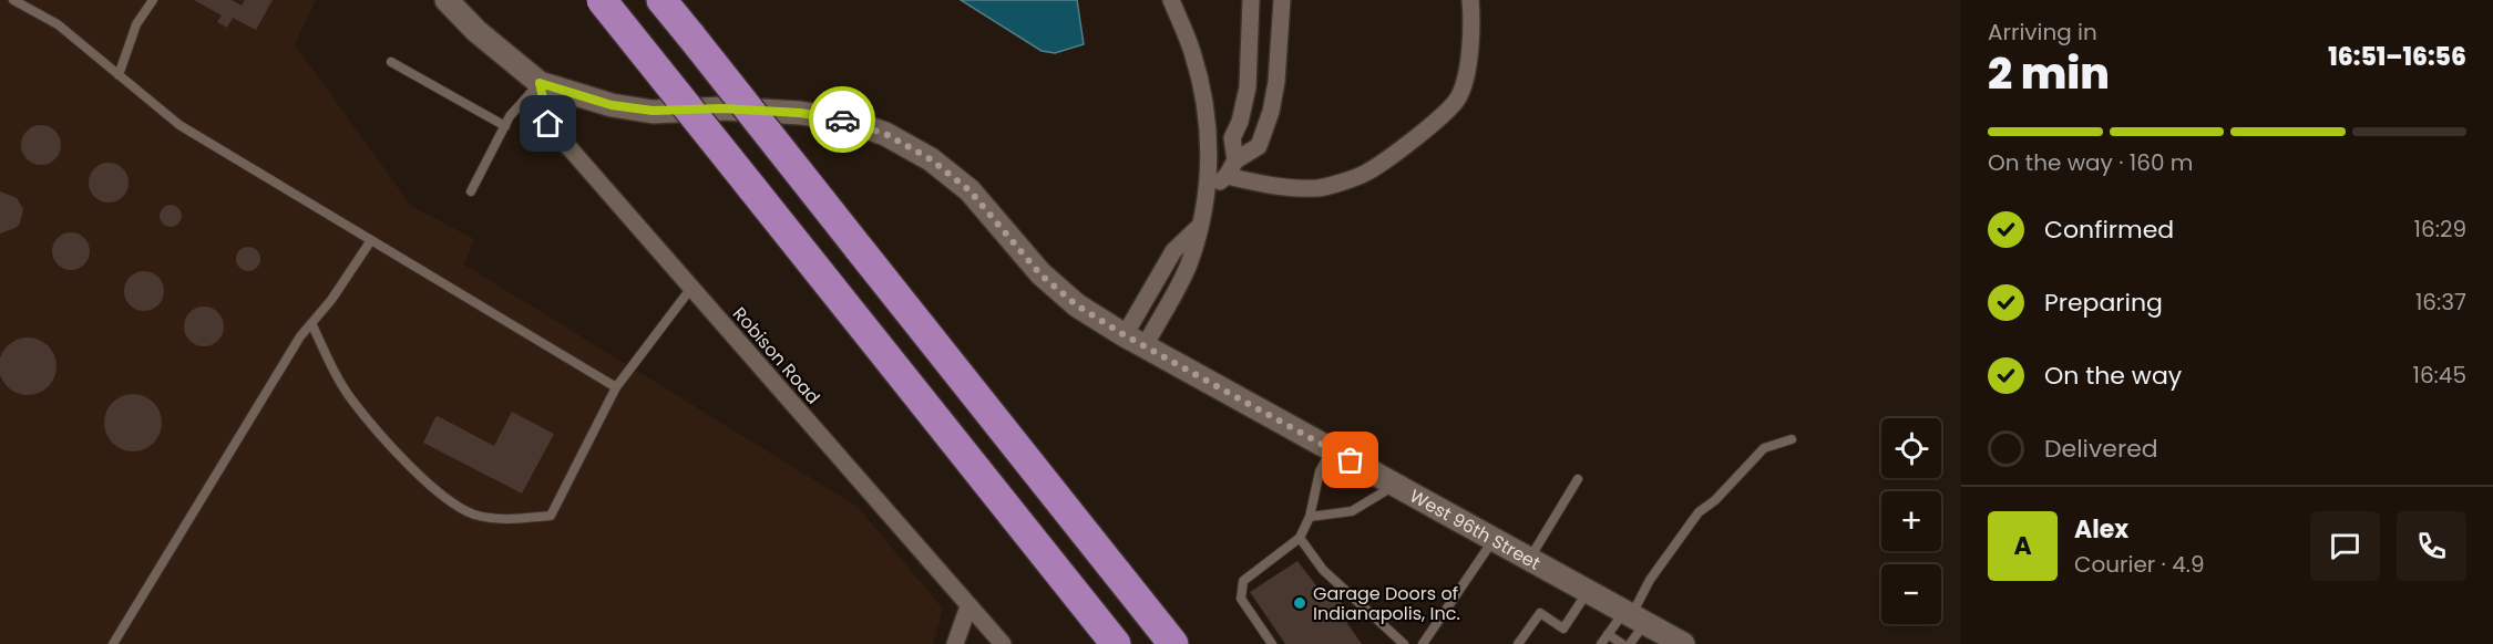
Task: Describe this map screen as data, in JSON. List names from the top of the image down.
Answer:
{
  "streets": {
    "street": ["Robison Road", "West 96th Street"]
  },
  "crossings": [
    ["Robison Road", "West 96th Street"]
  ],
  "places": ["Garage Doors of Indianapolis, Inc."],
  "page": {
    "heading": ["2 min", "Arriving in", "16:51–16:56"],
    "panel": ["Alex", "Courier · 4.9"],
    "bar": "On the way · 160 m",
    "list": [
      ["Confirmed", "16:29"],
      ["Preparing", "16:37"],
      ["On the way", "16:45"],
      "Delivered"
    ],
    "map_buttons": ["+", "−"],
    "round": "A"
  }
}
